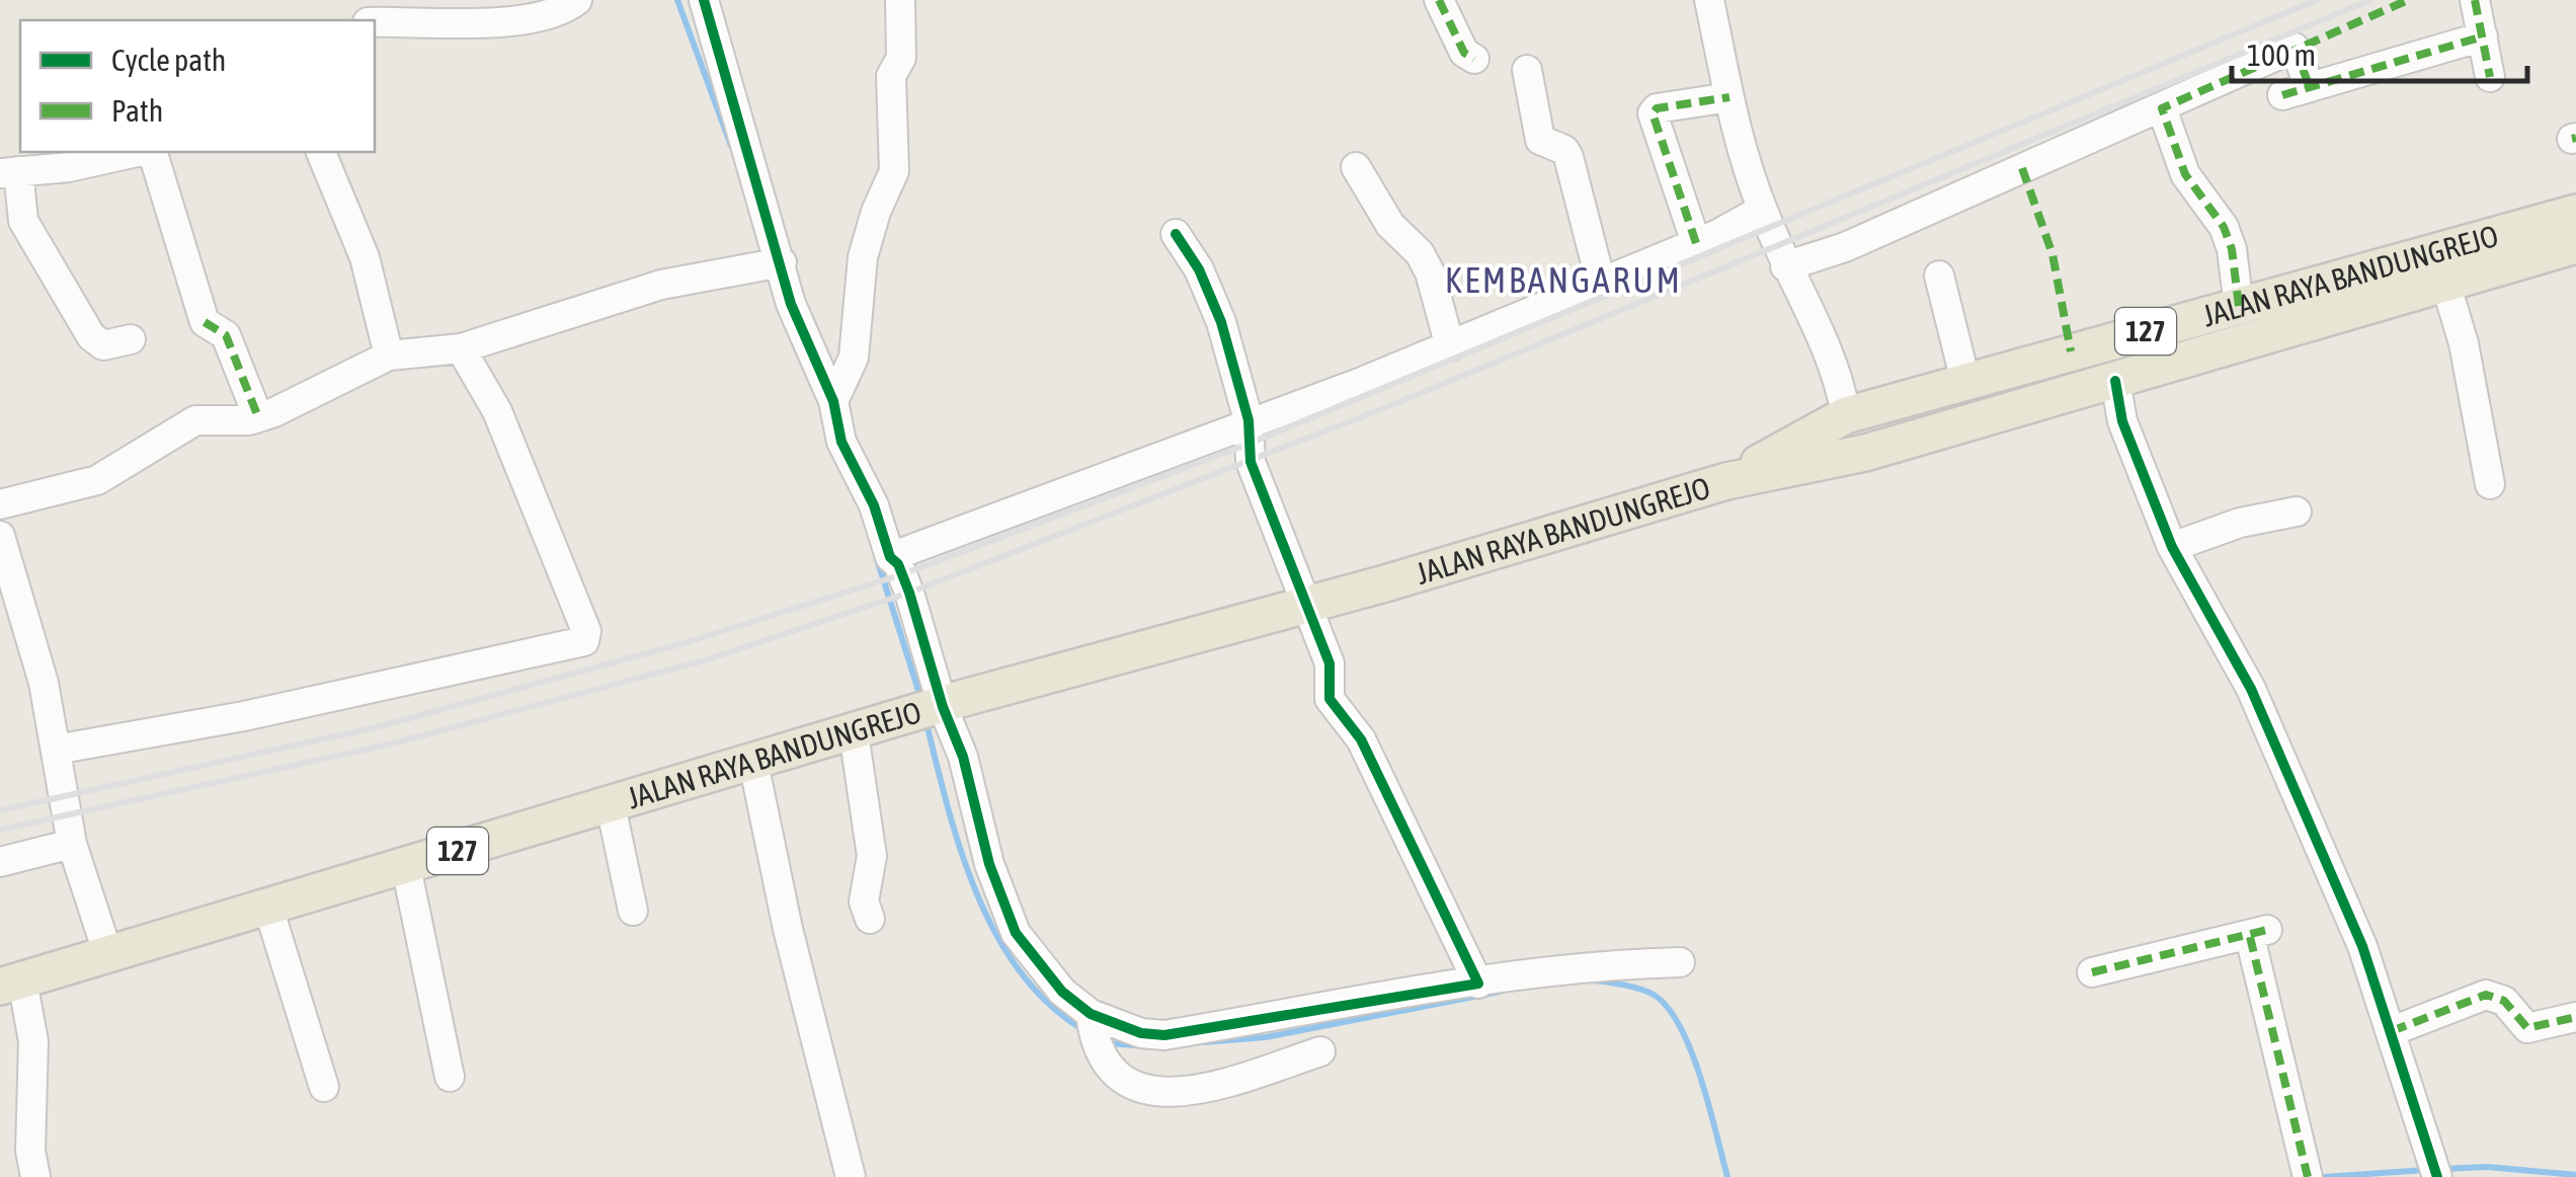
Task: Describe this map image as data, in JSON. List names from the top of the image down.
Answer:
{
  "streets": {
    "main road": ["JALAN RAYA BANDUNGREJO", "127"]
  },
  "districts": ["KEMBANGARUM"],
  "legend": ["Cycle path", "Path"],
  "scale_bar": "100 m"
}
